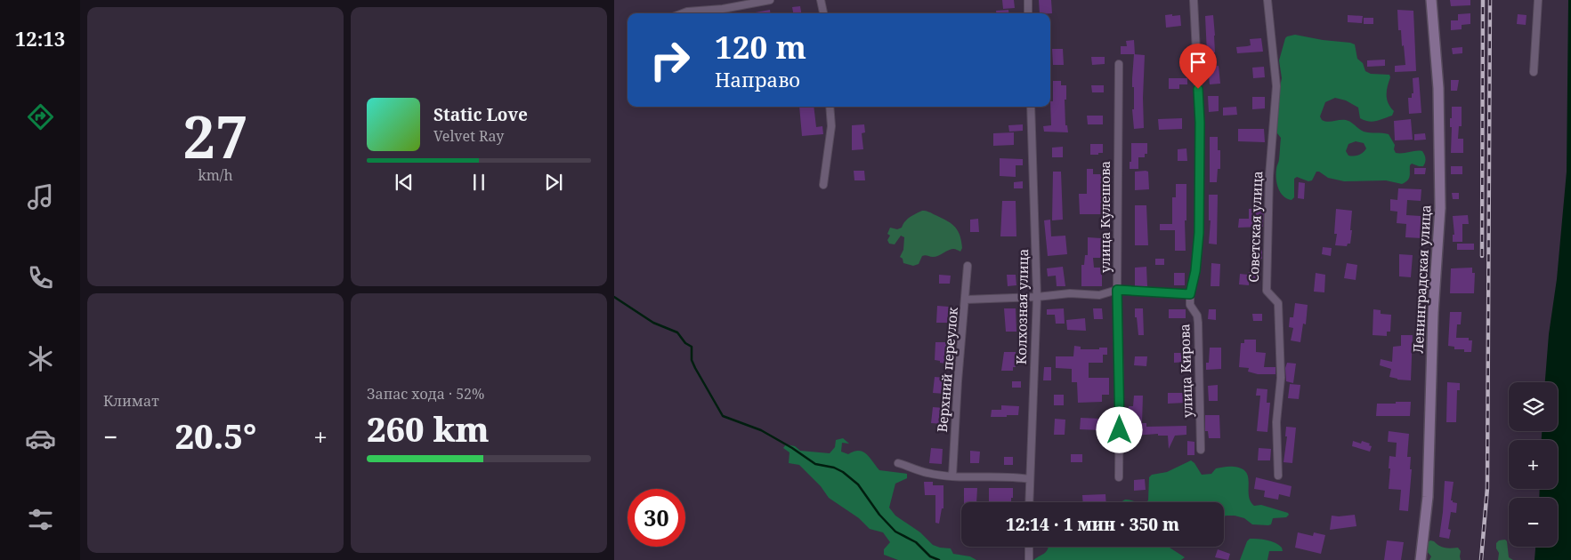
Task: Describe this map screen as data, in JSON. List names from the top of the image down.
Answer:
{
  "streets": {
    "main road": ["Ленинградская улица"],
    "street": [
      "улица Кулешова",
      "Советская улица",
      "Колхозная улица",
      "Верхний переулок",
      "улица Кирова"
    ]
  },
  "page": {
    "tabs": "12:13",
    "tile": [
      ["27", "km/h"],
      "Климат",
      ["Запас хода · 52%", "260 km"]
    ],
    "turn": ["120 m", "Направо"],
    "song": ["Static Love", "Velvet Ray"],
    "map_buttons": ["+", "−"],
    "heat": ["−", "20.5°", "+"],
    "limit": "30",
    "trip": "12:14 · 1 мин · 350 m"
  }
}
